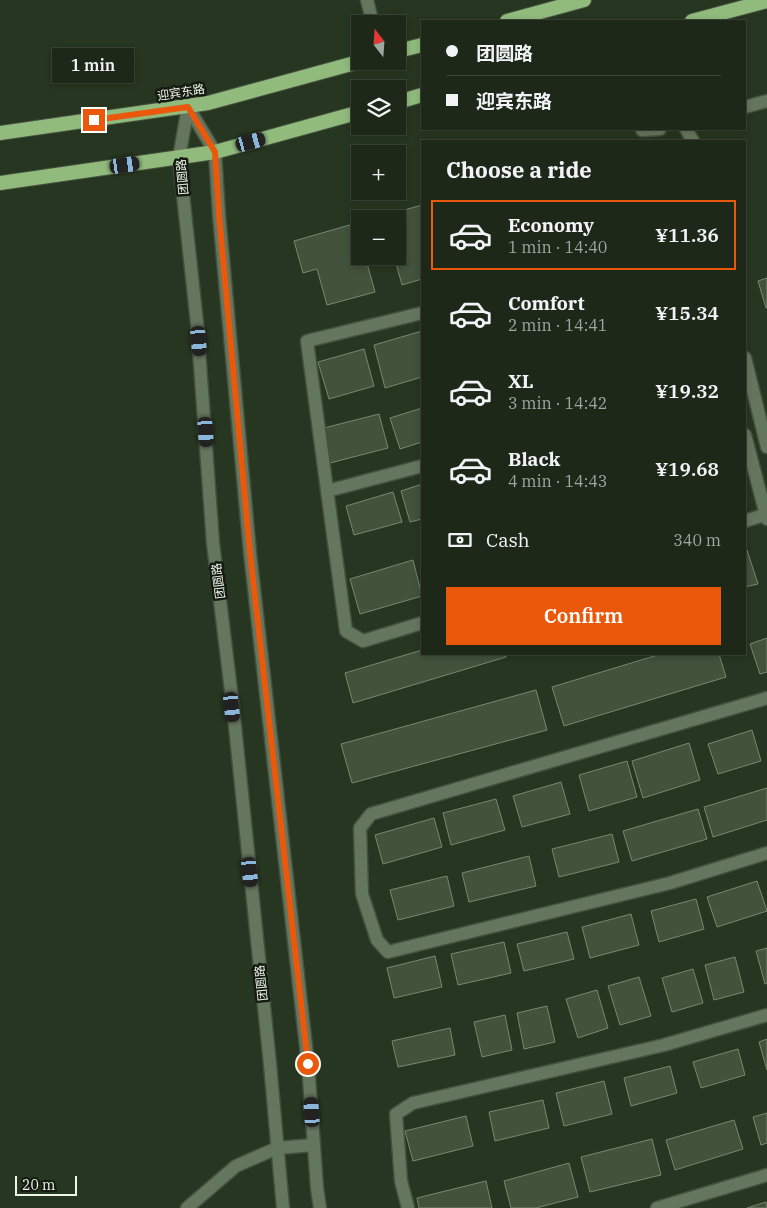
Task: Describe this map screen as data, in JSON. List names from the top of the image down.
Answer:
{
  "streets": {
    "highway": ["迎宾东路"],
    "street": ["团圆路"]
  },
  "crossings": [
    ["迎宾东路", "团圆路"]
  ],
  "scale_bar": "20 m",
  "north": "top",
  "page": {
    "map_buttons": ["+", "−"],
    "banner": ["团圆路", "迎宾东路"],
    "bubble": "1 min",
    "heading": "Choose a ride",
    "list": [
      {
        "name": "Economy",
        "note": "1 min · 14:40",
        "value": "¥11.36"
      },
      {
        "name": "Comfort",
        "note": "2 min · 14:41",
        "value": "¥15.34"
      },
      {
        "name": "XL",
        "note": "3 min · 14:42",
        "value": "¥19.32"
      },
      {
        "name": "Black",
        "note": "4 min · 14:43",
        "value": "¥19.68"
      }
    ],
    "pay": ["Cash", "340 m"],
    "buttons": "Confirm",
    "scale": "20 m"
  }
}
